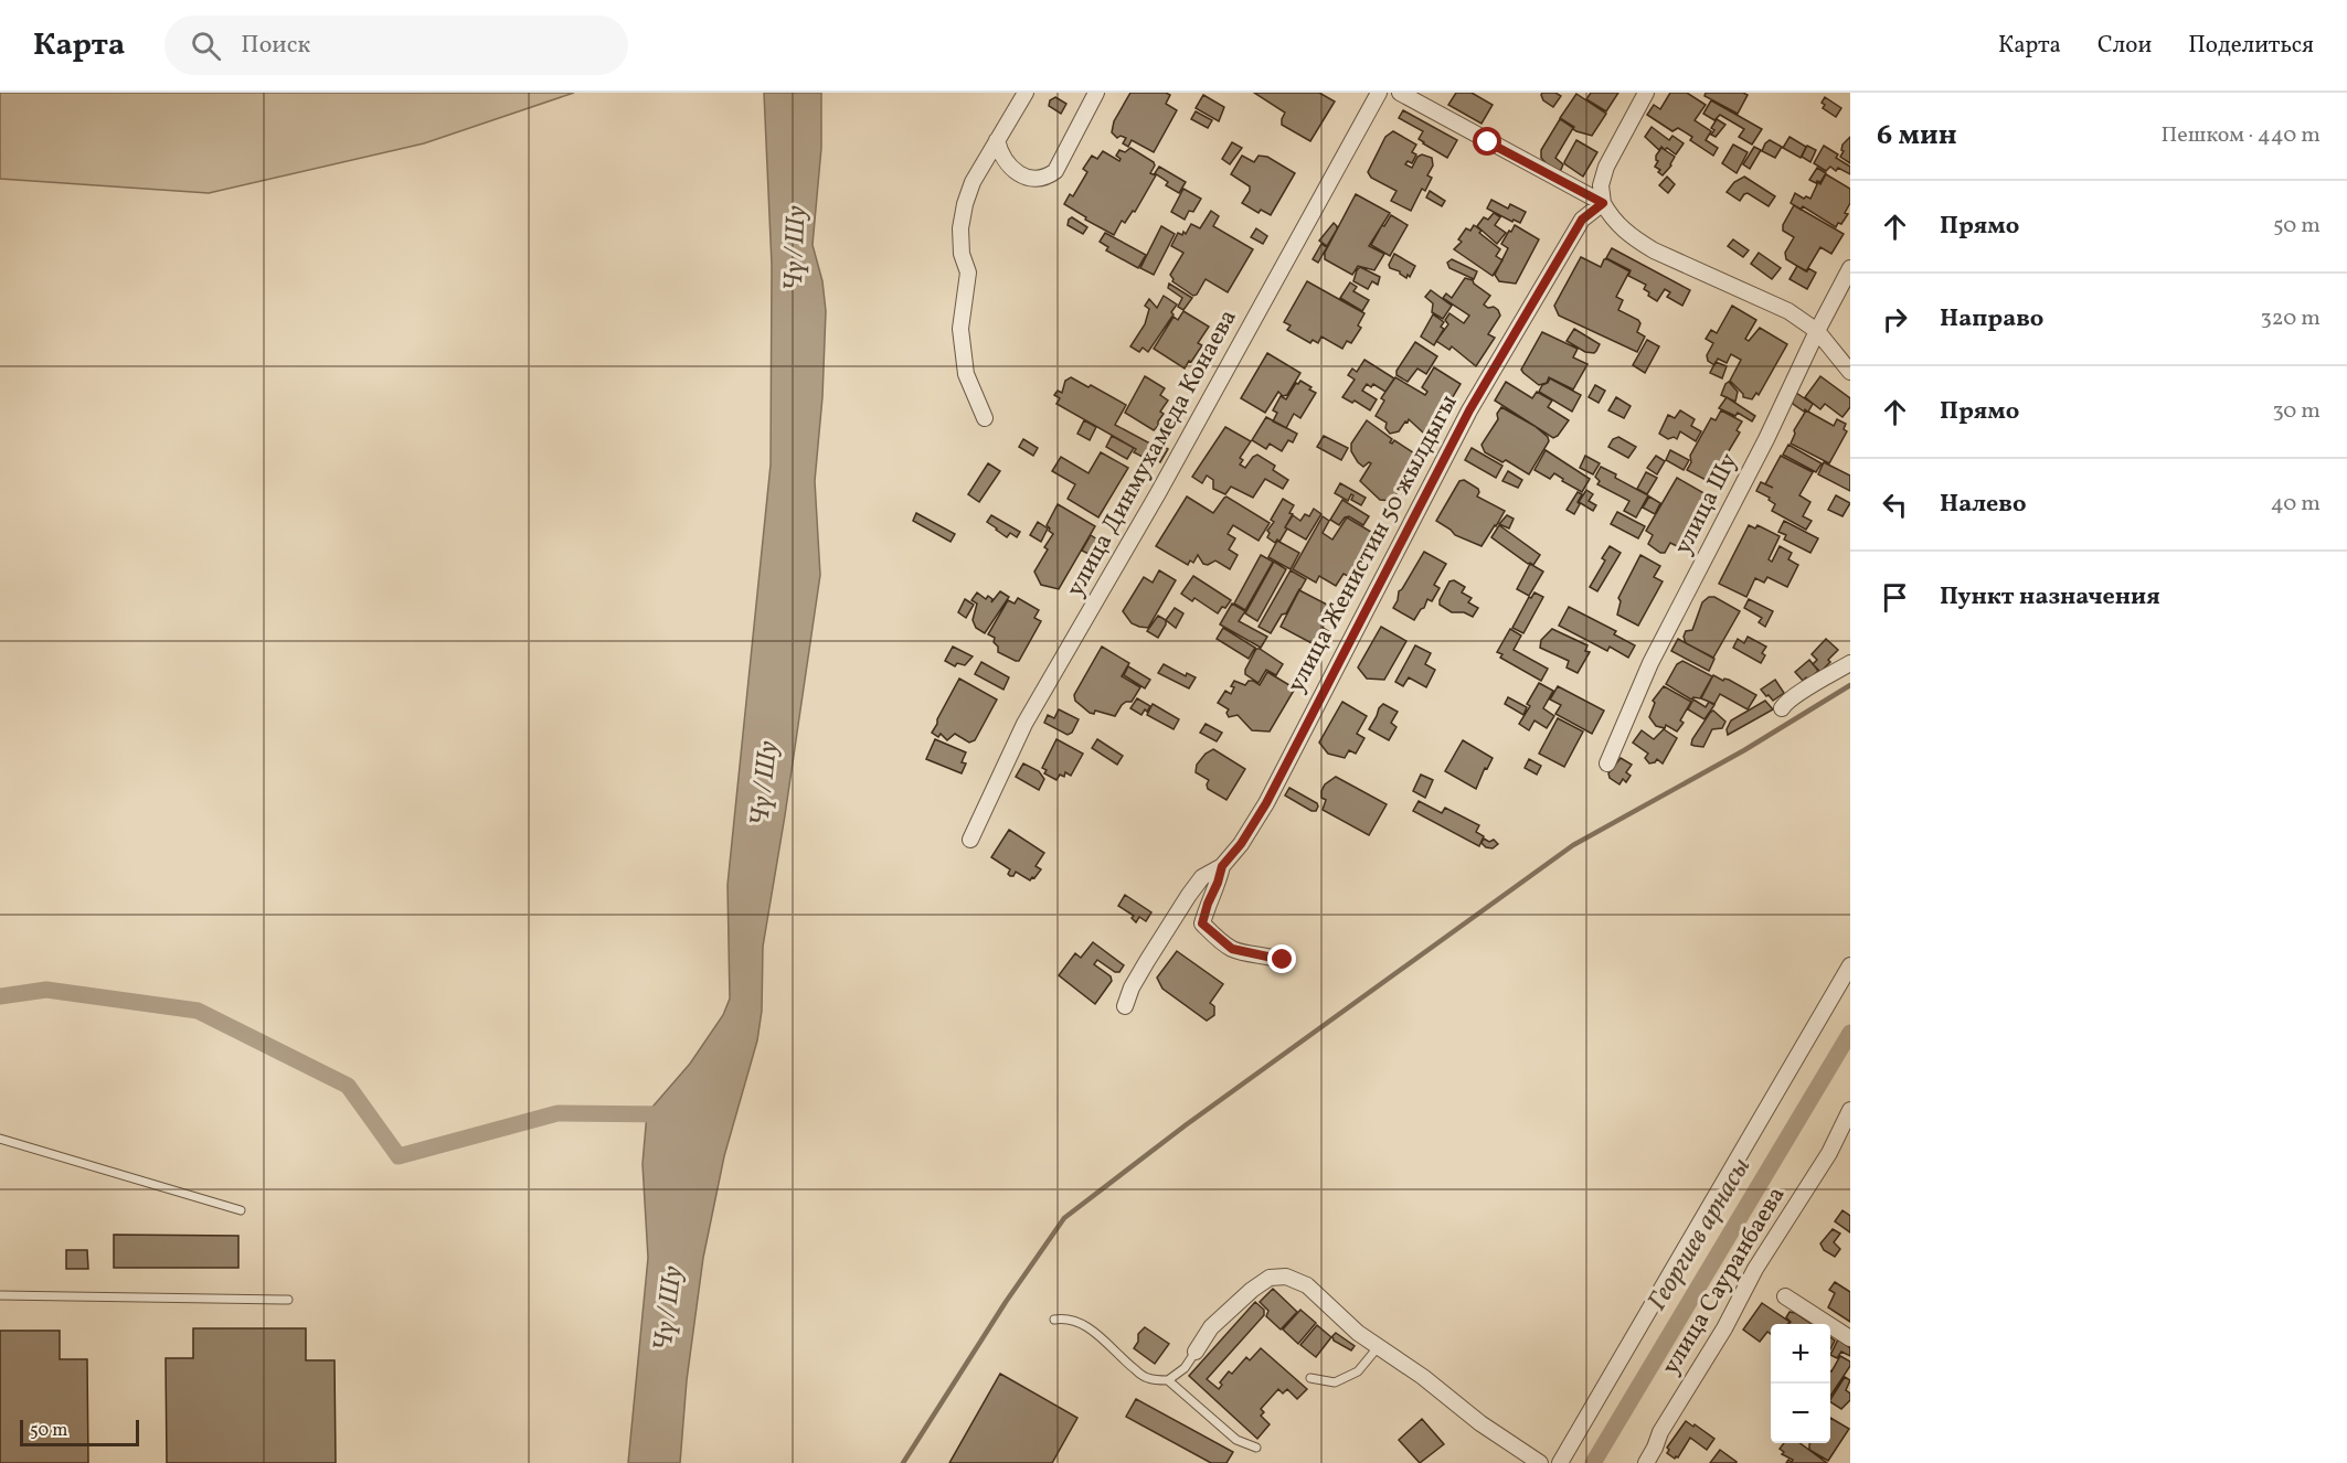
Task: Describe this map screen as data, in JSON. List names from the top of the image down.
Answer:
{
  "streets": {
    "street": [
      "улица Динмухамеда Конаева",
      "улица Шу",
      "улица Женистин 50 жылдыгы",
      "улица Сауранбаева"
    ]
  },
  "water": ["Чү / Шу", "Георгиев арнасы"],
  "scale_bar": "50 m",
  "page": {
    "header": "Карта",
    "search": "Поиск",
    "nav": ["Карта", "Слои", "Поделиться"],
    "heading": ["6 мин", "Пешком · 440 m"],
    "list": [
      ["Прямо", "50 m"],
      ["Направо", "320 m"],
      ["Прямо", "30 m"],
      ["Налево", "40 m"],
      "Пункт назначения"
    ],
    "map_buttons": ["+", "−"],
    "scale": "50 m"
  }
}
